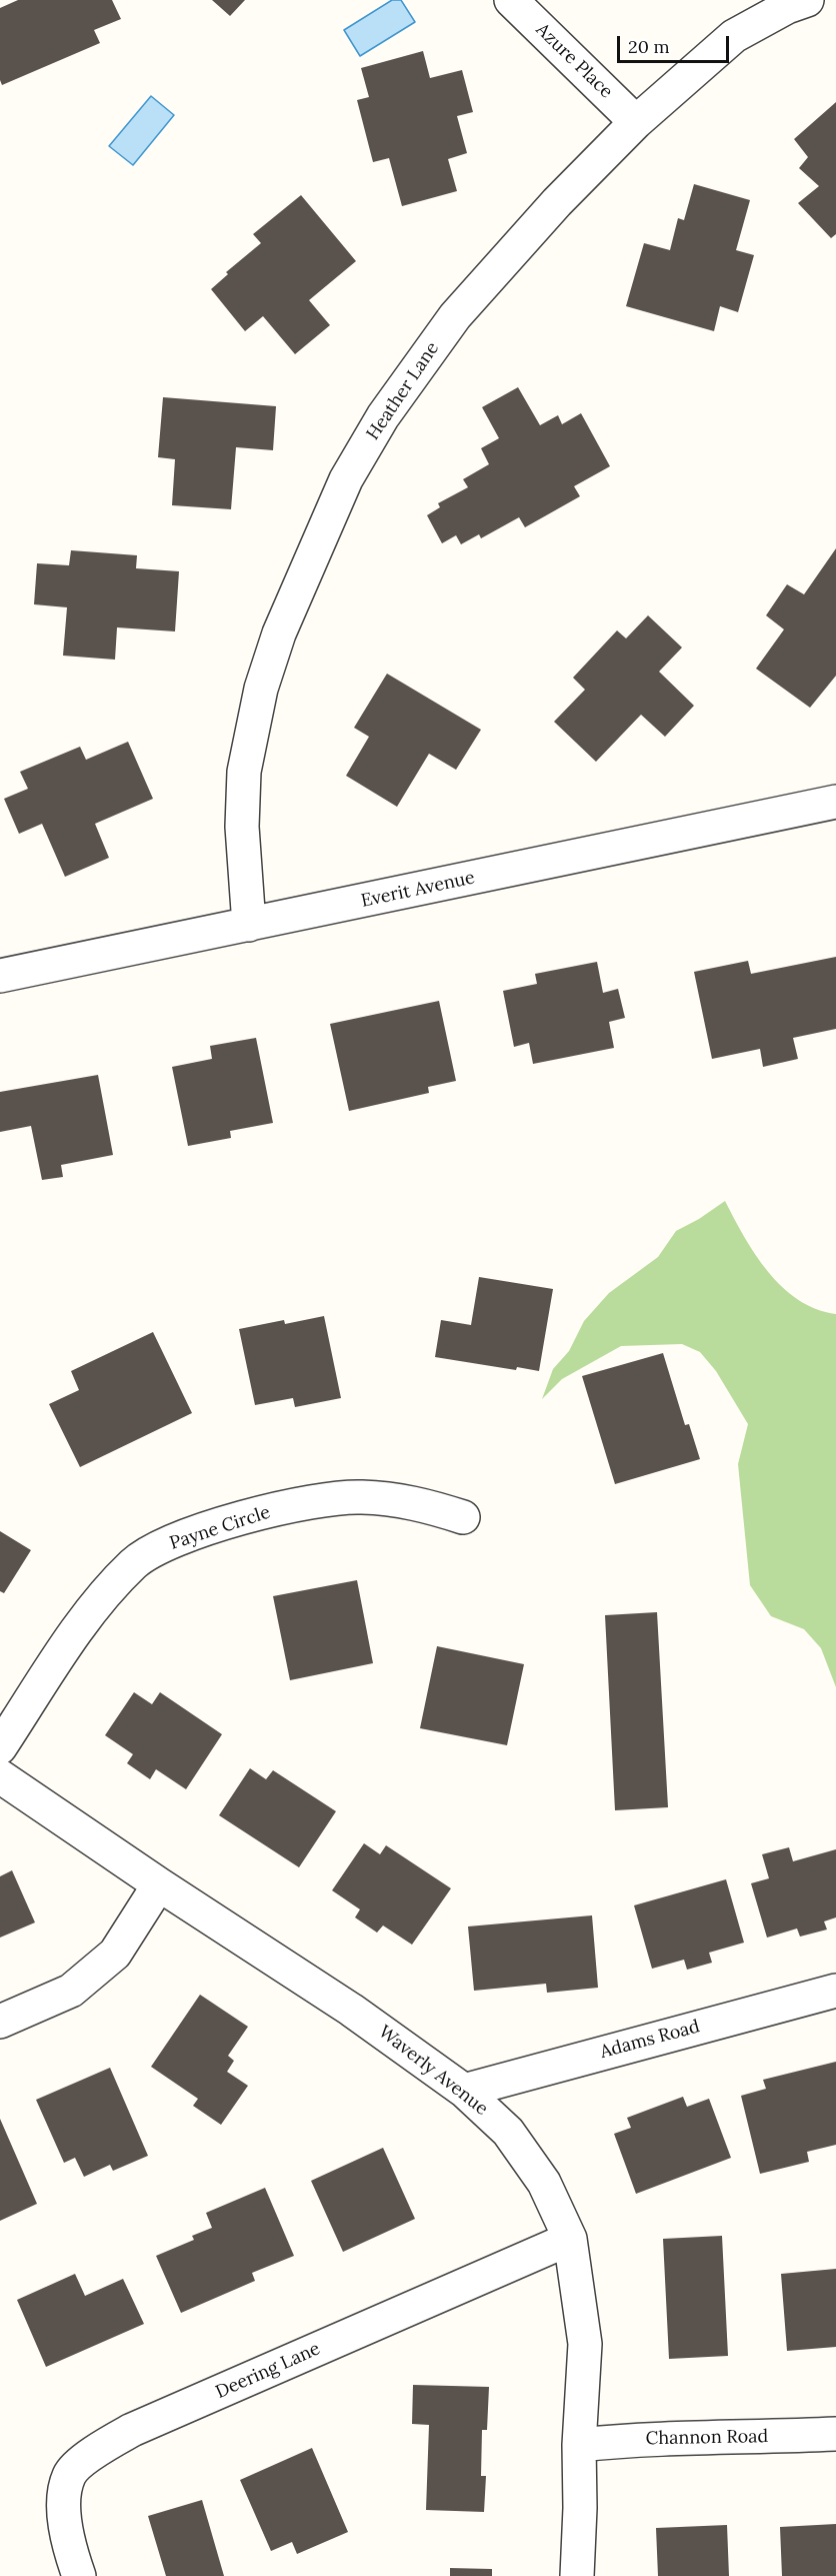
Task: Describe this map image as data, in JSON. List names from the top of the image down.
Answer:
{
  "streets": {
    "street": [
      "Azure Place",
      "Heather Lane",
      "Everit Avenue",
      "Payne Circle",
      "Adams Road",
      "Waverly Avenue",
      "Deering Lane",
      "Channon Road"
    ]
  },
  "crossings": [
    ["Azure Place", "Heather Lane"],
    ["Heather Lane", "Everit Avenue"],
    ["Adams Road", "Waverly Avenue"],
    ["Waverly Avenue", "Deering Lane"],
    ["Waverly Avenue", "Channon Road"]
  ],
  "scale_bar": "20 m"
}
